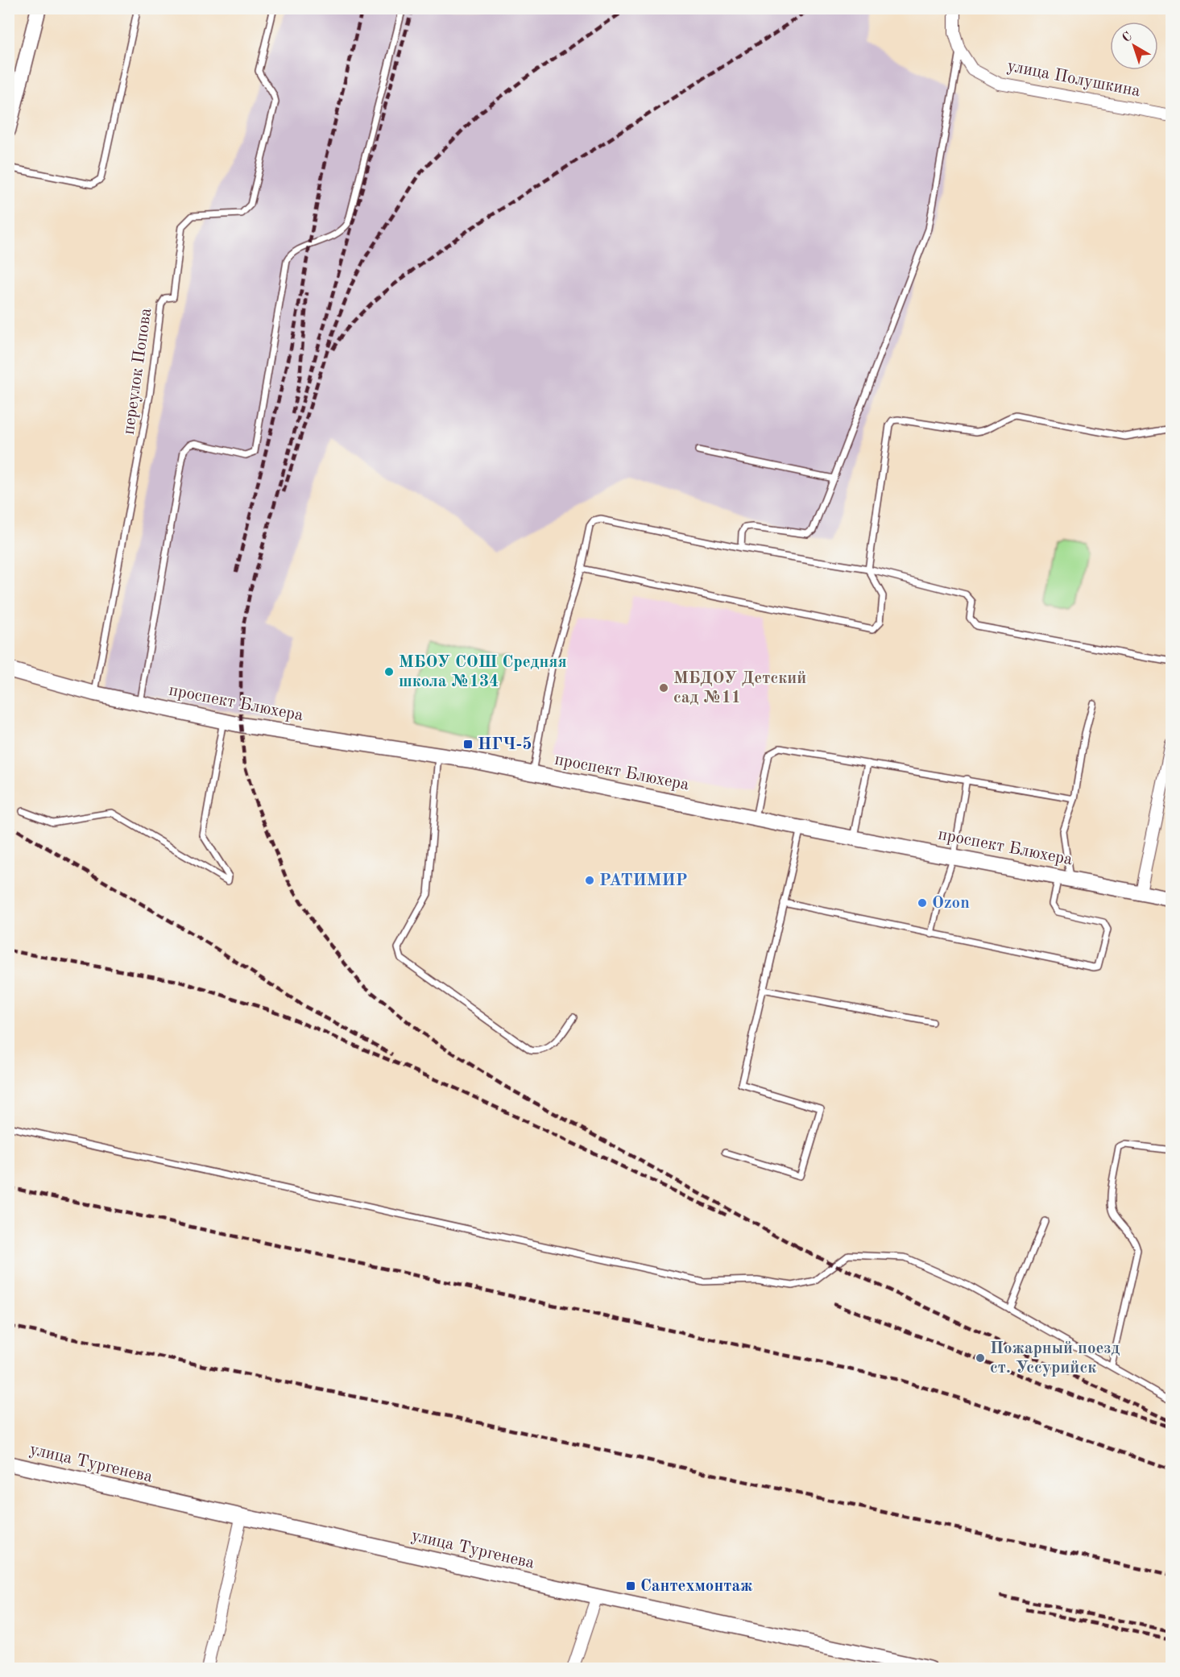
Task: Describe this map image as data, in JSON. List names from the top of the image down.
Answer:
{
  "streets": {
    "street": ["улица Полушкина", "проспект Блюхера", "улица Тургенева"],
    "lane": ["переулок Попова"]
  },
  "crossings": [
    ["переулок Попова", "проспект Блюхера"]
  ],
  "places": {
    "other": [
      "МБОУ СОШ Средняя школа №134",
      "МБДОУ Детский сад №11",
      "РАТИМИР",
      "Ozon",
      "Пожарный поезд ст. Уссурийск"
    ],
    "transit": ["НГЧ-5", "Сантехмонтаж"]
  },
  "north": "top left"
}
